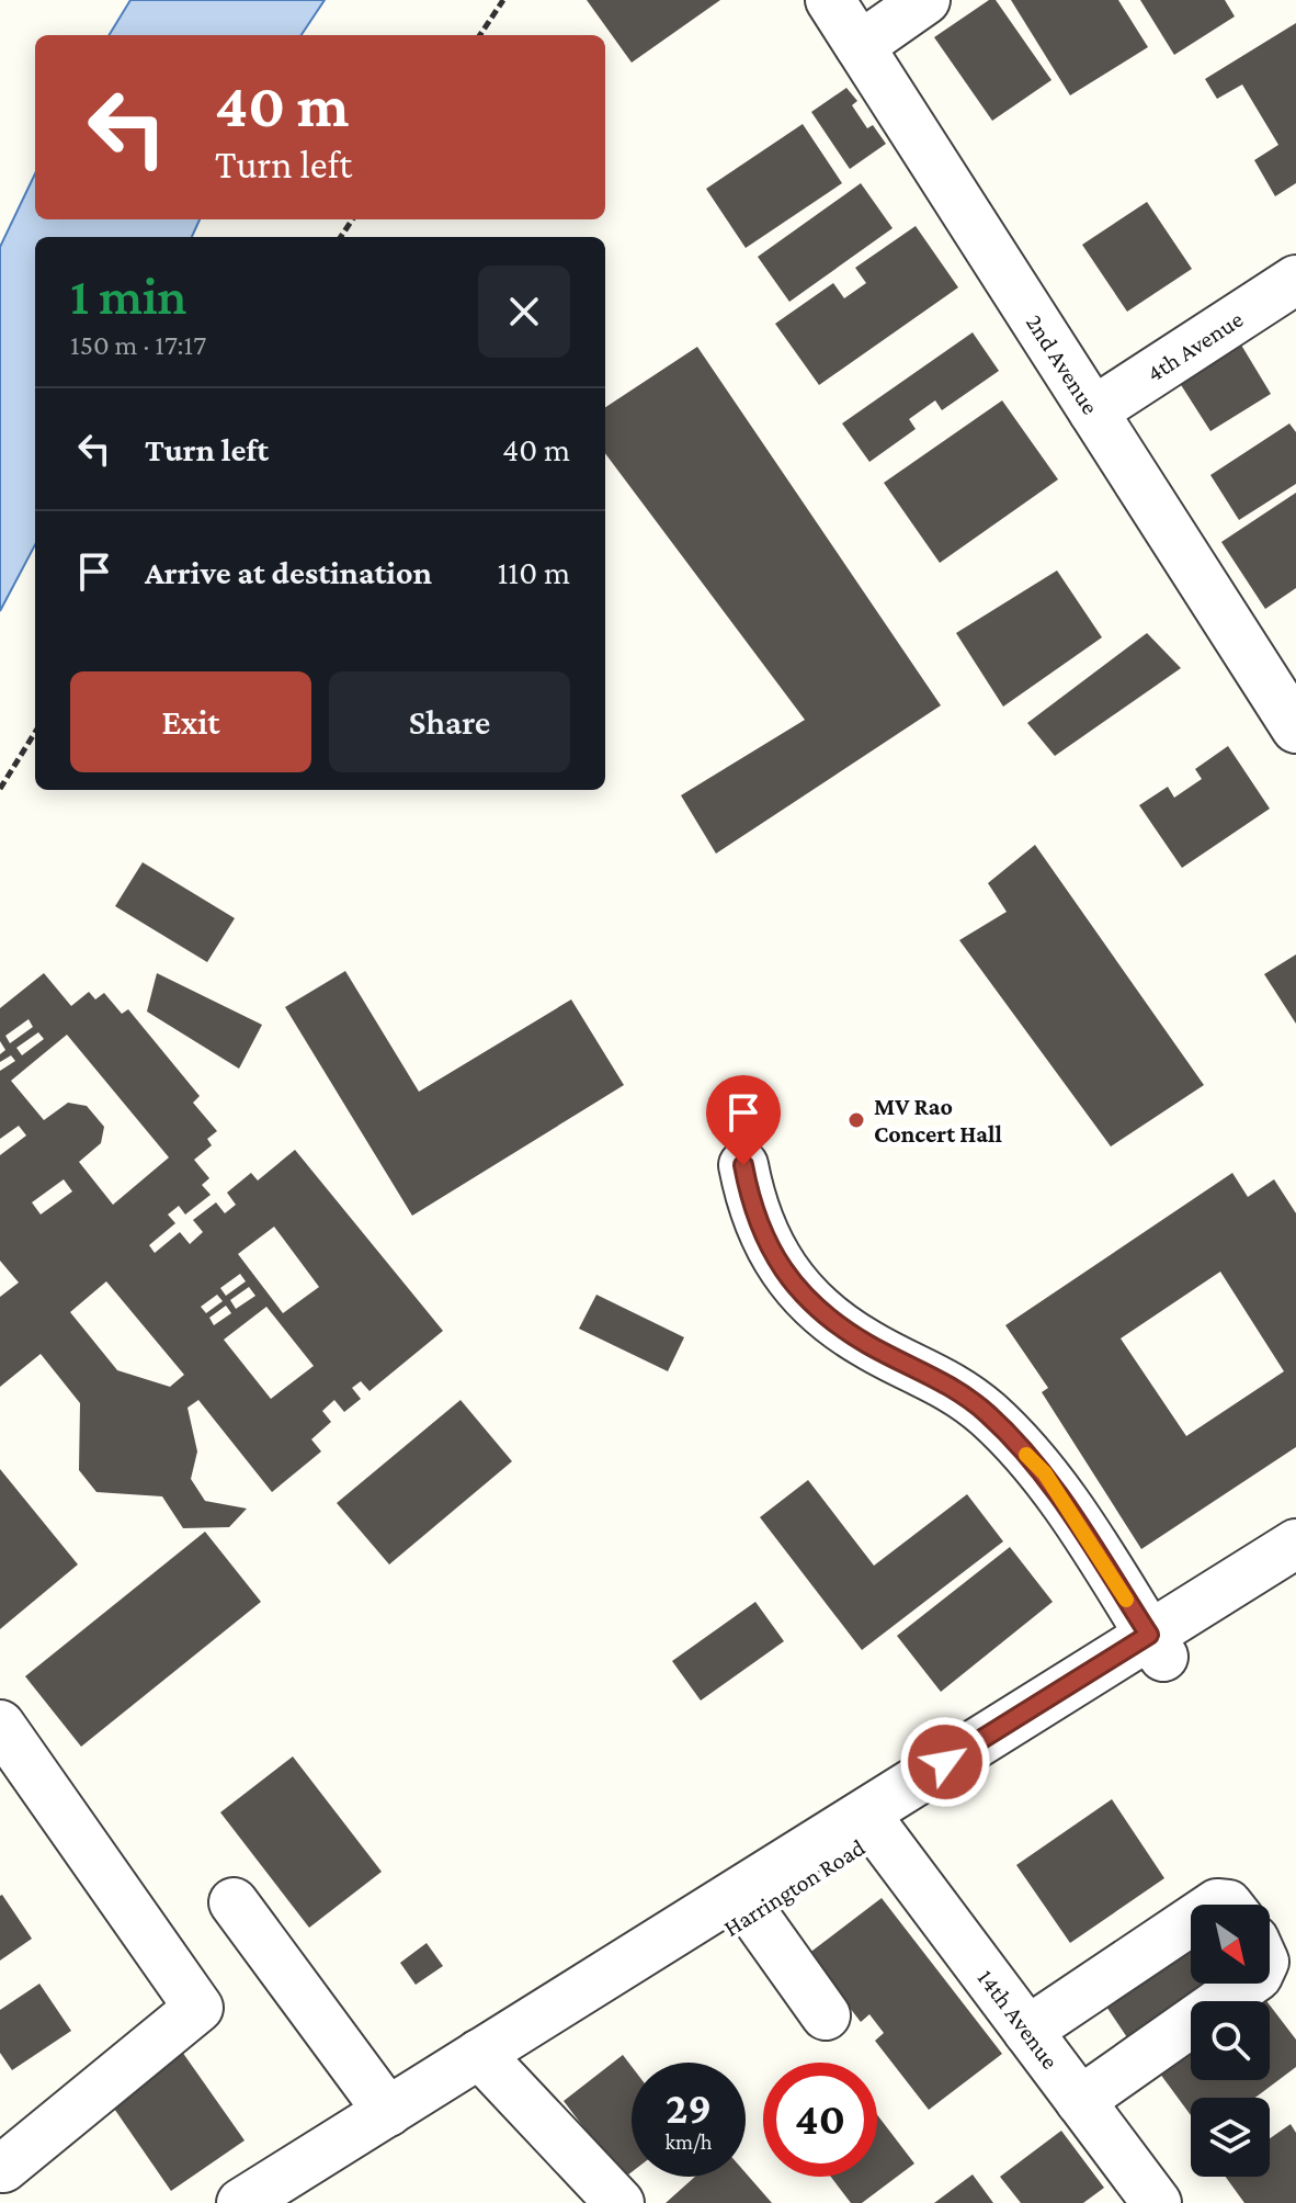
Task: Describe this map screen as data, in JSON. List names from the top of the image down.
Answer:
{
  "streets": {
    "street": [
      "4th Avenue",
      "2nd Avenue",
      "Harrington Road",
      "14th Avenue"
    ]
  },
  "crossings": [
    ["4th Avenue", "2nd Avenue"],
    ["Harrington Road", "14th Avenue"]
  ],
  "places": ["MV Rao Concert Hall"],
  "north": "bottom right",
  "page": {
    "turn": ["40 m", "Turn left"],
    "heading": ["1 min", "150 m · 17:17"],
    "list": [
      {
        "name": "Turn left",
        "value": "40 m"
      },
      {
        "name": "Arrive at destination",
        "value": "110 m"
      }
    ],
    "buttons": ["Exit", "Share"],
    "speed": "29 km/h",
    "limit": "40"
  }
}
